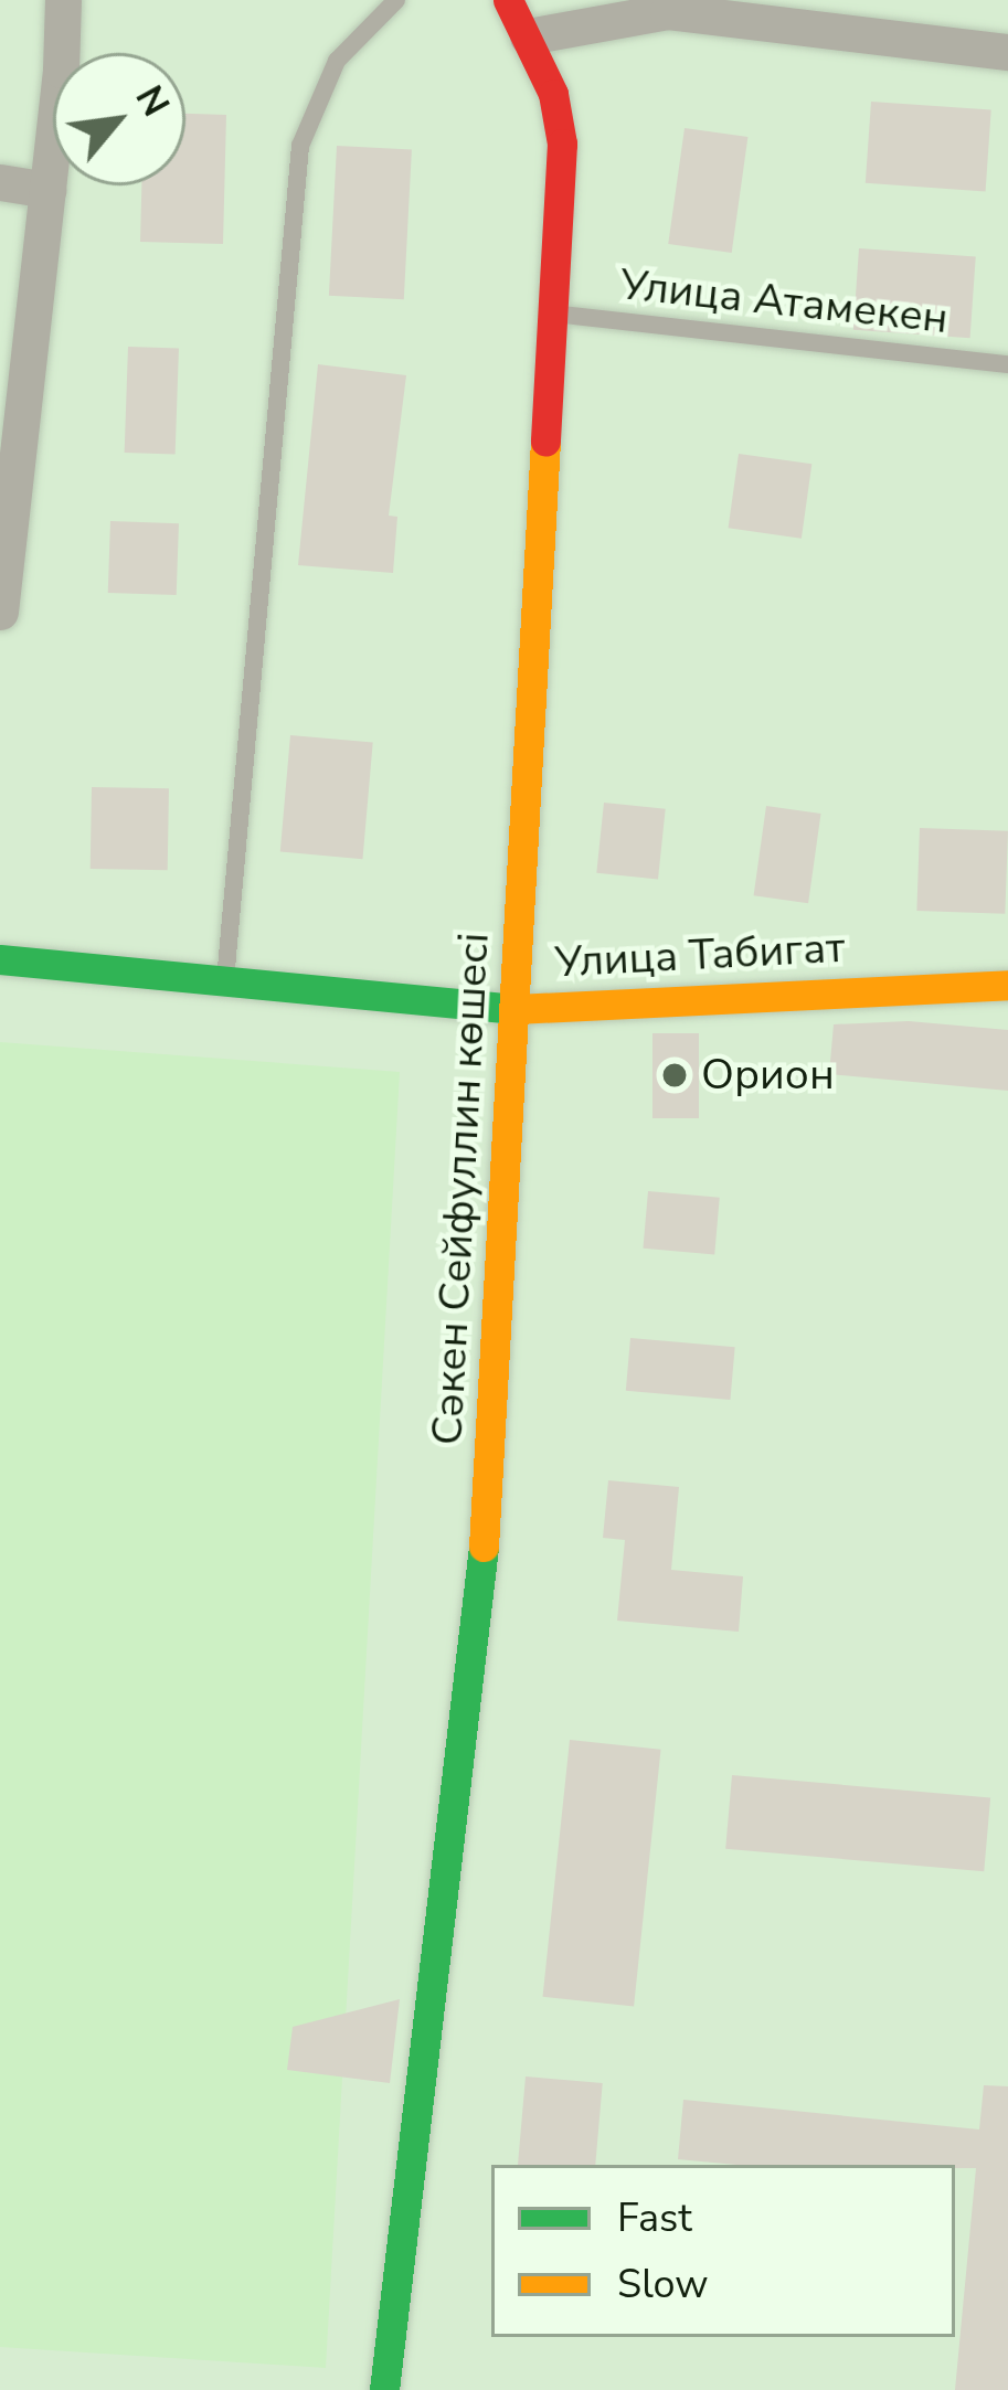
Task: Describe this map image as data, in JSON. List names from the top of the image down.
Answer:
{
  "streets": {
    "street": ["Улица Табигат", "Сәкен Сейфуллин көшесі"],
    "lane": ["Улица Атамекен"]
  },
  "crossings": [
    ["Улица Атамекен", "Сәкен Сейфуллин көшесі"],
    ["Улица Табигат", "Сәкен Сейфуллин көшесі"]
  ],
  "places": ["Орион"],
  "legend": ["Fast", "Slow"],
  "north": "top right"
}
